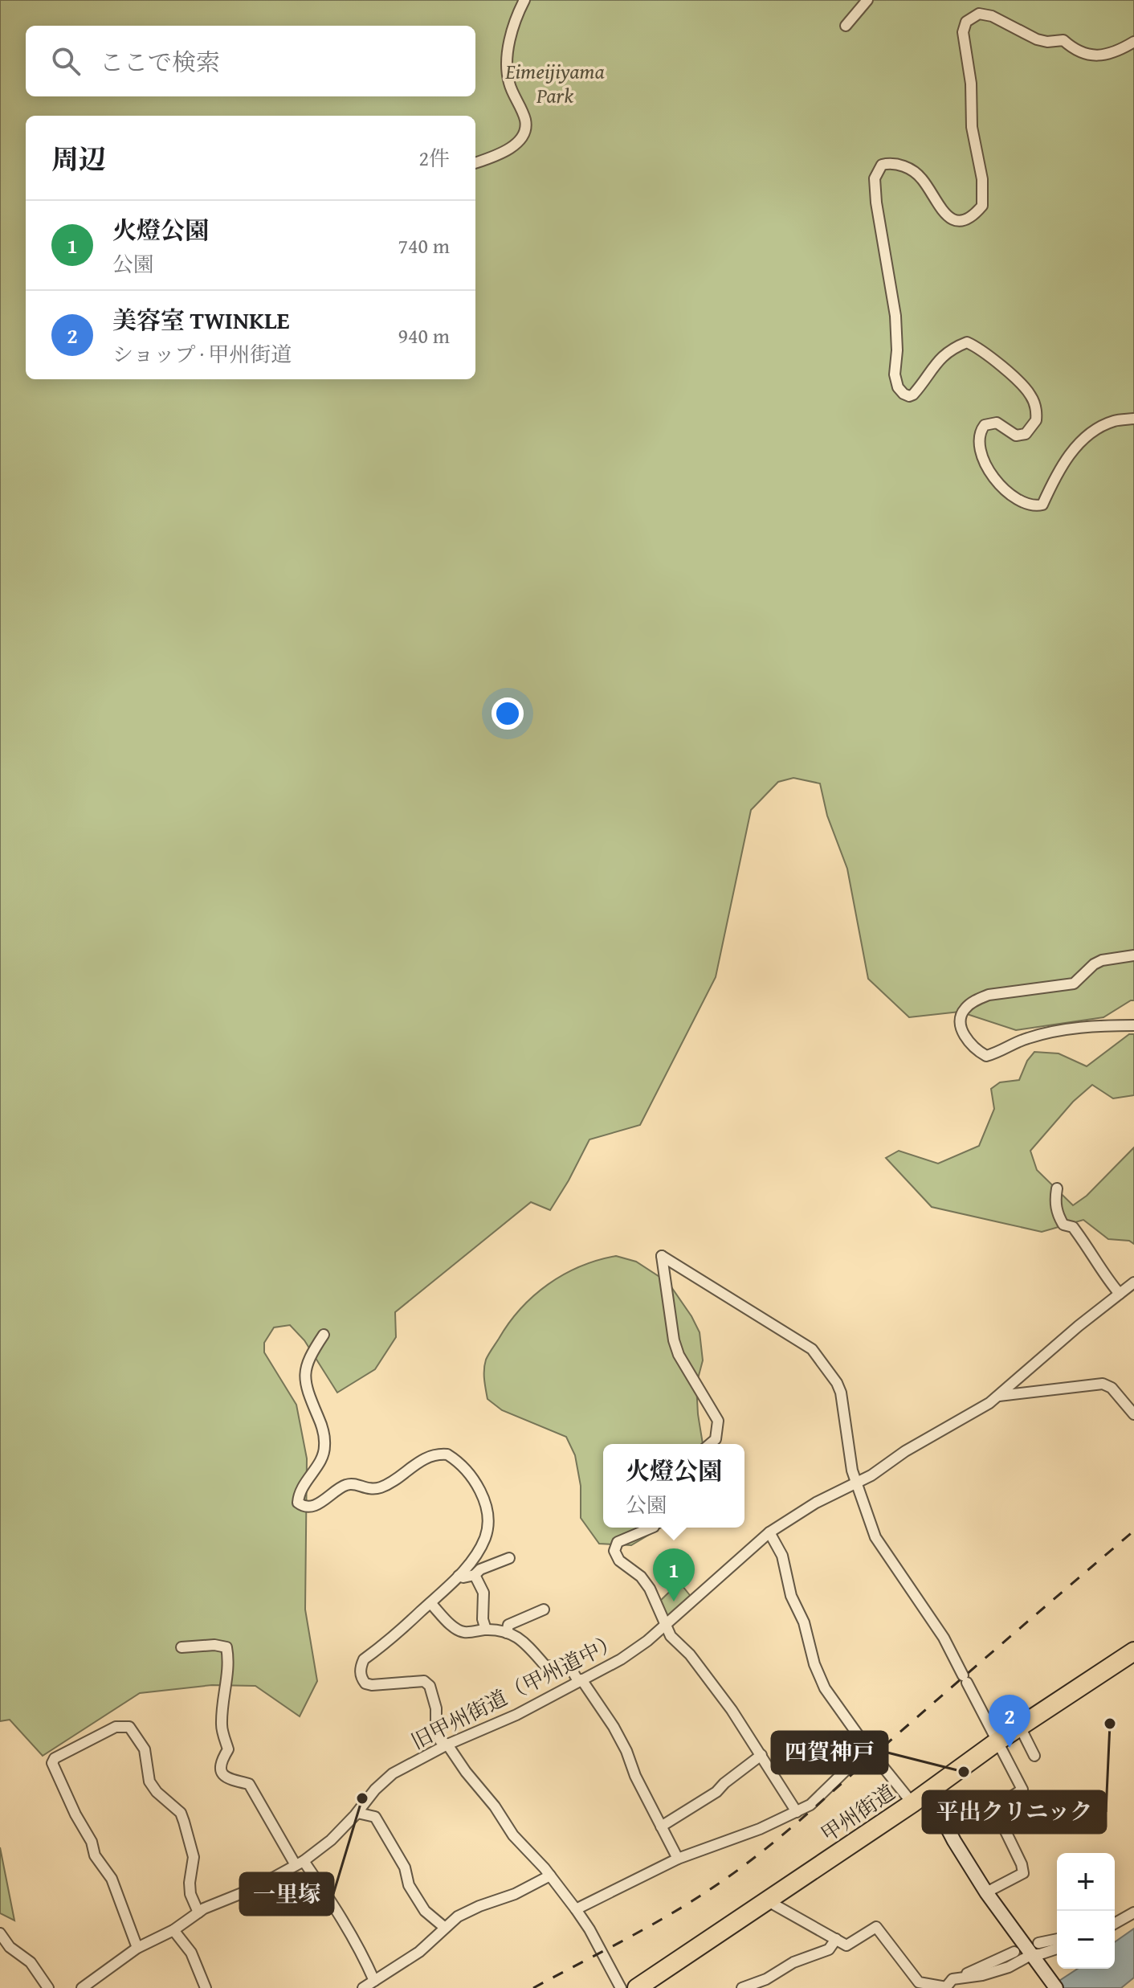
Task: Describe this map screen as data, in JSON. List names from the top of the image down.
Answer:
{
  "streets": {
    "highway": ["甲州街道"],
    "street": ["旧甲州街道（甲州道中）"]
  },
  "parks": ["Eimeijiyama Park"],
  "places": ["平出クリニック", "四賀神戸", "一里塚"],
  "page": {
    "search": "ここで検索",
    "heading": ["周辺", "2件"],
    "list": [
      {
        "mark": "1",
        "name": "火燈公園",
        "note": "公園",
        "value": "740 m"
      },
      {
        "mark": "2",
        "name": "美容室 TWINKLE",
        "note": "ショップ · 甲州街道",
        "value": "940 m"
      }
    ],
    "popup": ["火燈公園", "公園"],
    "pins": ["1", "2"],
    "map_buttons": ["+", "−"]
  }
}
